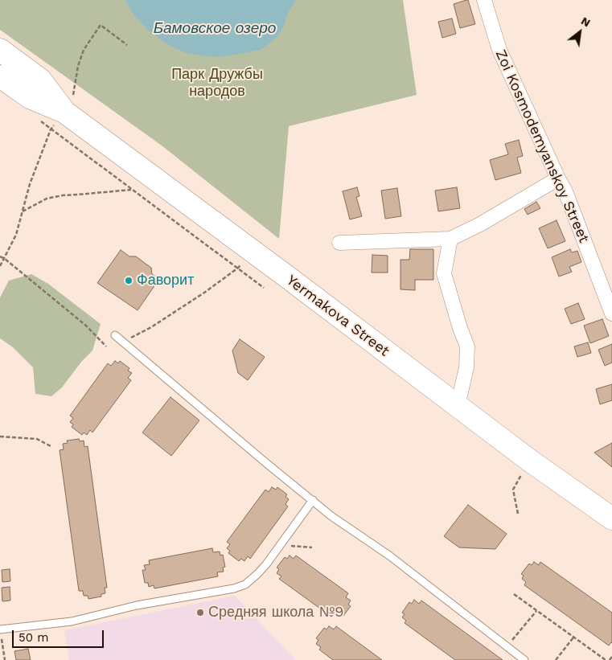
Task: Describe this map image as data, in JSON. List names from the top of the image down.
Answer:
{
  "streets": {
    "main road": ["Yermakova Street"],
    "street": ["Zoi Kosmodemyanskoy Street"]
  },
  "water": ["Бамовское озеро"],
  "parks": ["Парк Дружбы народов"],
  "places": ["Фаворит", "Средняя школа №9"],
  "scale_bar": "50 m",
  "north": "top right"
}
